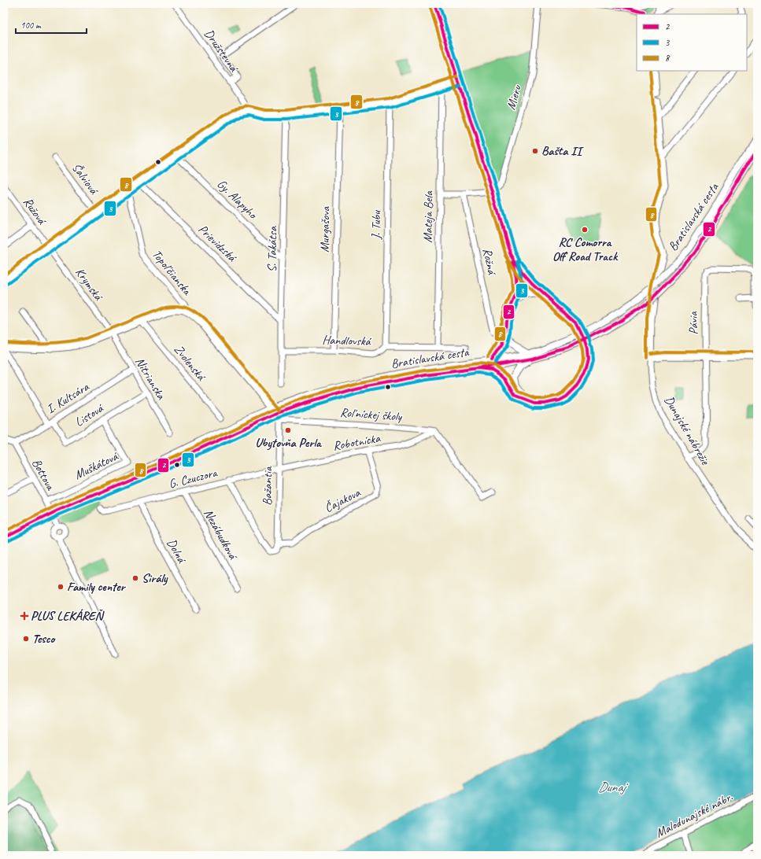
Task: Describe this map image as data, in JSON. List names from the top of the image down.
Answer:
{
  "streets": {
    "main road": ["Bratislavská cesta"],
    "street": [
      "Družstevná",
      "Mieru",
      "Šalviová",
      "Gy. Alapyho",
      "Ružová",
      "Mateja Bela",
      "J. Tubu",
      "Murgašova",
      "Prievidzská",
      "S. Takátsa",
      "Rožná",
      "Topoľčianska",
      "Krymská",
      "Pávia",
      "Handlovská",
      "Zvolenská",
      "Nitrianska",
      "I. Kultsára",
      "Roľníckej školy",
      "Listová",
      "Dunajské nábrežie",
      "Robotnícka",
      "Muškátová",
      "Bottova",
      "G. Czuczora",
      "Bažantia",
      "Čajakova",
      "Nezábudková",
      "Dolná",
      "Malodunajské nábr."
    ]
  },
  "crossings": [
    ["Gy. Alapyho", "S. Takátsa"],
    ["Ružová", "Krymská"],
    ["Mateja Bela", "Handlovská"],
    ["J. Tubu", "Handlovská"],
    ["Murgašova", "Handlovská"],
    ["Prievidzská", "S. Takátsa"],
    ["S. Takátsa", "Handlovská"],
    ["Krymská", "Nitrianska"],
    ["Pávia", "Dunajské nábrežie"],
    ["Nitrianska", "I. Kultsára"],
    ["Nitrianska", "Listová"],
    ["I. Kultsára", "Listová"],
    ["I. Kultsára", "Bottova"],
    ["Roľníckej školy", "Robotnícka"],
    ["Roľníckej školy", "Bažantia"],
    ["Listová", "Muškátová"],
    ["Robotnícka", "G. Czuczora"],
    ["Robotnícka", "Bažantia"],
    ["Robotnícka", "Čajakova"],
    ["Muškátová", "Bottova"],
    ["G. Czuczora", "Bažantia"],
    ["G. Czuczora", "Nezábudková"],
    ["G. Czuczora", "Dolná"],
    ["Bažantia", "Čajakova"]
  ],
  "water": ["Dunaj"],
  "places": {
    "other": [
      "Bašta II",
      "RC Comorra Off Road Track",
      "Ubytovňa Perla",
      "Sirály",
      "Family center",
      "Tesco"
    ],
    "health": ["PLUS LEKÁREŇ"]
  },
  "lines": ["transit line 2", "transit line 3", "transit line 8"],
  "legend": ["2", "3", "8"],
  "scale_bar": "100 m"
}
